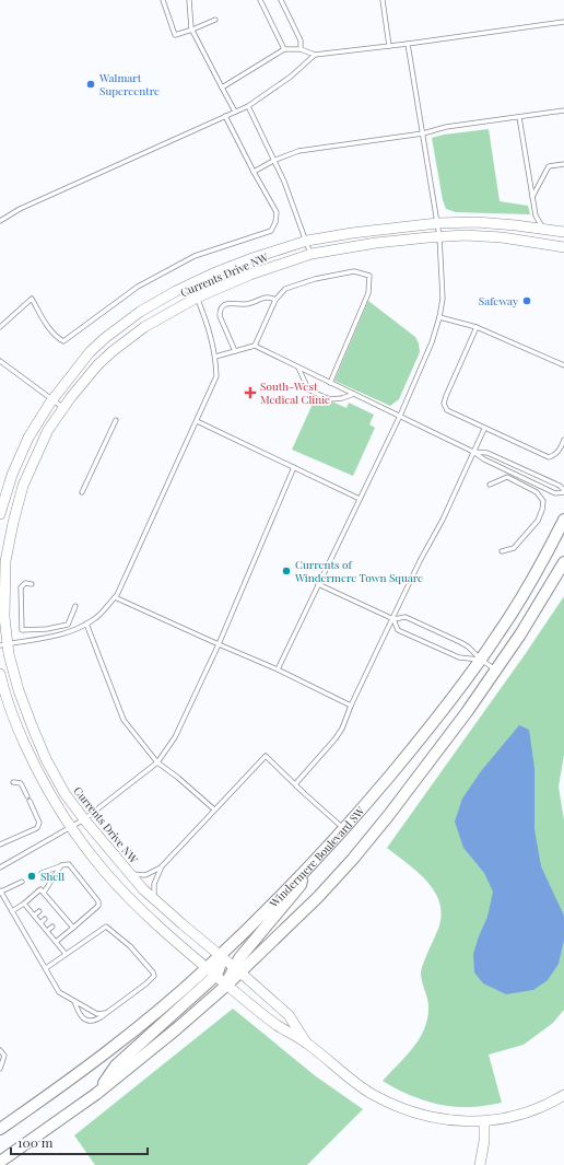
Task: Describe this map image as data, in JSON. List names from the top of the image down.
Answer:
{
  "streets": {
    "main road": ["Windermere Boulevard SW"],
    "street": ["Currents Drive NW"]
  },
  "crossings": [
    ["Currents Drive NW", "Windermere Boulevard SW"]
  ],
  "places": {
    "other": [
      "Walmart Supercentre",
      "Safeway",
      "Currents of Windermere Town Square",
      "Shell"
    ],
    "health": ["South-West Medical Clinic"]
  },
  "scale_bar": "100 m"
}
